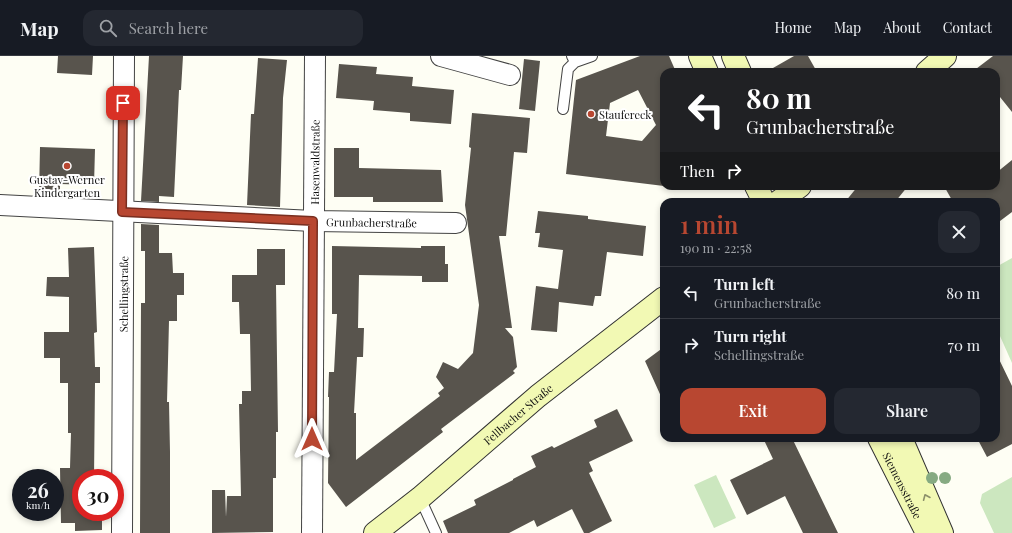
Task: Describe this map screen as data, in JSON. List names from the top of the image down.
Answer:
{
  "streets": {
    "street": [
      "Hasenwaldstraße",
      "Grunbacherstraße",
      "Schellingstraße",
      "Fellbacher Straße",
      "Siemensstraße"
    ]
  },
  "crossings": [
    ["Hasenwaldstraße", "Grunbacherstraße"],
    ["Grunbacherstraße", "Schellingstraße"]
  ],
  "places": ["Staufereck", "Gustav-Werner Kindergarten"],
  "page": {
    "header": "Map",
    "search": "Search here",
    "nav": [
      "Home",
      "Map",
      "About",
      "Contact"
    ],
    "turn": ["80 m", "Grunbacherstraße"],
    "then": "Then",
    "heading": ["1 min", "190 m · 22:58"],
    "list": [
      {
        "name": "Turn left",
        "note": "Grunbacherstraße",
        "value": "80 m"
      },
      {
        "name": "Turn right",
        "note": "Schellingstraße",
        "value": "70 m"
      }
    ],
    "buttons": ["Exit", "Share"],
    "speed": "26 km/h",
    "limit": "30"
  }
}
